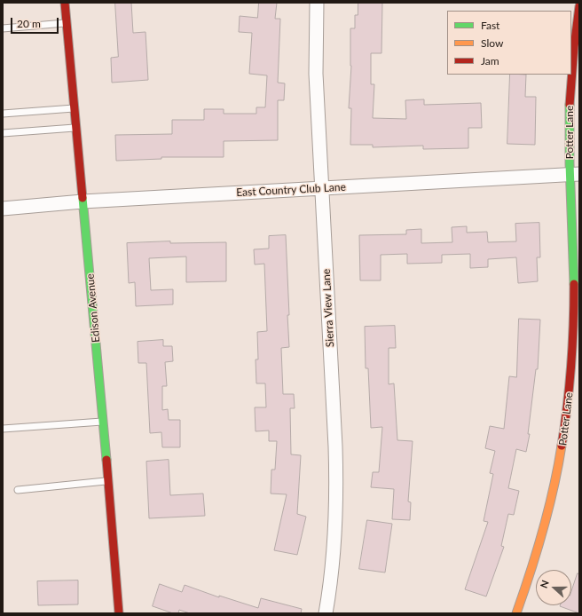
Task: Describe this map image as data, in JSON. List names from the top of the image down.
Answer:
{
  "streets": {
    "street": [
      "Potter Lane",
      "East Country Club Lane",
      "Edison Avenue",
      "Sierra View Lane"
    ]
  },
  "crossings": [
    ["Potter Lane", "East Country Club Lane"],
    ["East Country Club Lane", "Edison Avenue"],
    ["East Country Club Lane", "Sierra View Lane"]
  ],
  "legend": ["Fast", "Slow", "Jam"],
  "scale_bar": "20 m",
  "north": "left"
}
